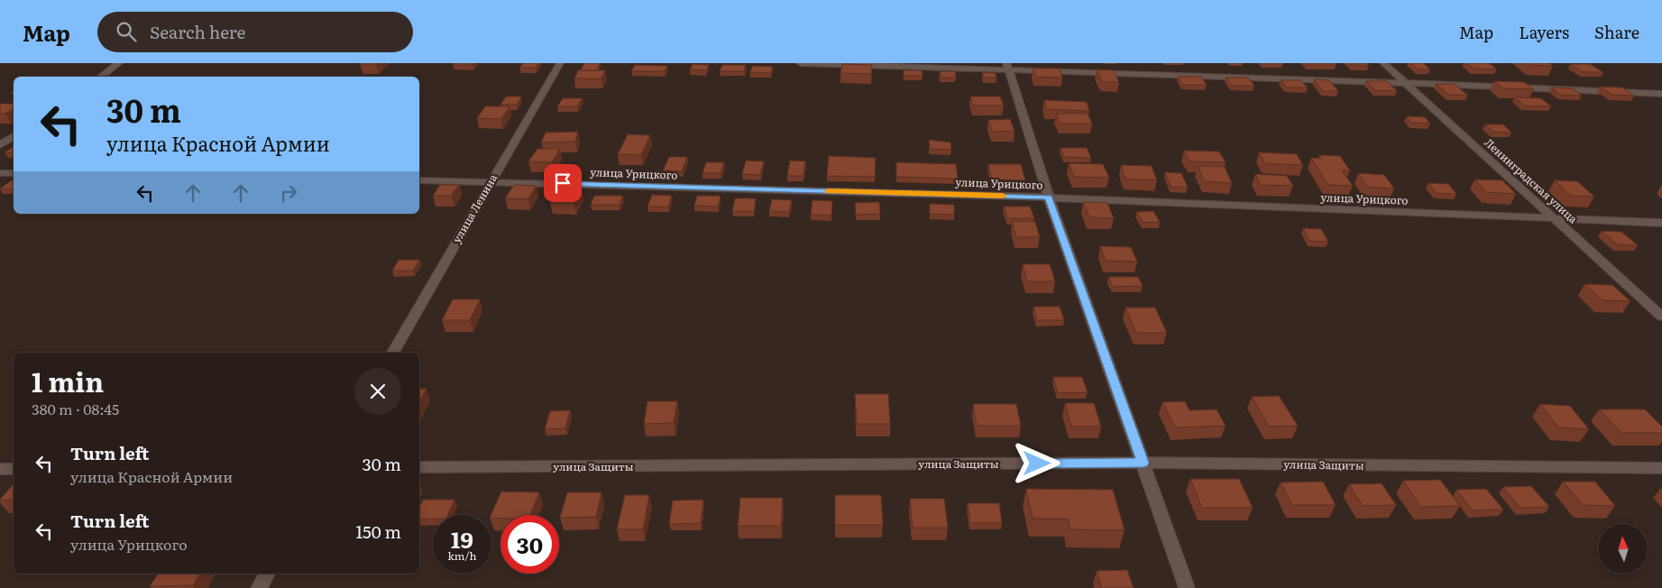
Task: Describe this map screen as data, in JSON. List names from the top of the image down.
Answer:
{
  "streets": {
    "street": [
      "улица Урицкого",
      "Ленинградская улица",
      "улица Ленина",
      "улица Защиты"
    ]
  },
  "crossings": [
    ["улица Урицкого", "Ленинградская улица"],
    ["улица Урицкого", "улица Ленина"]
  ],
  "north": "top",
  "page": {
    "header": "Map",
    "search": "Search here",
    "nav": ["Map", "Layers", "Share"],
    "turn": ["30 m", "улица Красной Армии"],
    "heading": ["1 min", "380 m · 08:45"],
    "list": [
      {
        "name": "Turn left",
        "note": "улица Красной Армии",
        "value": "30 m"
      },
      {
        "name": "Turn left",
        "note": "улица Урицкого",
        "value": "150 m"
      }
    ],
    "speed": "19 km/h",
    "limit": "30"
  }
}
